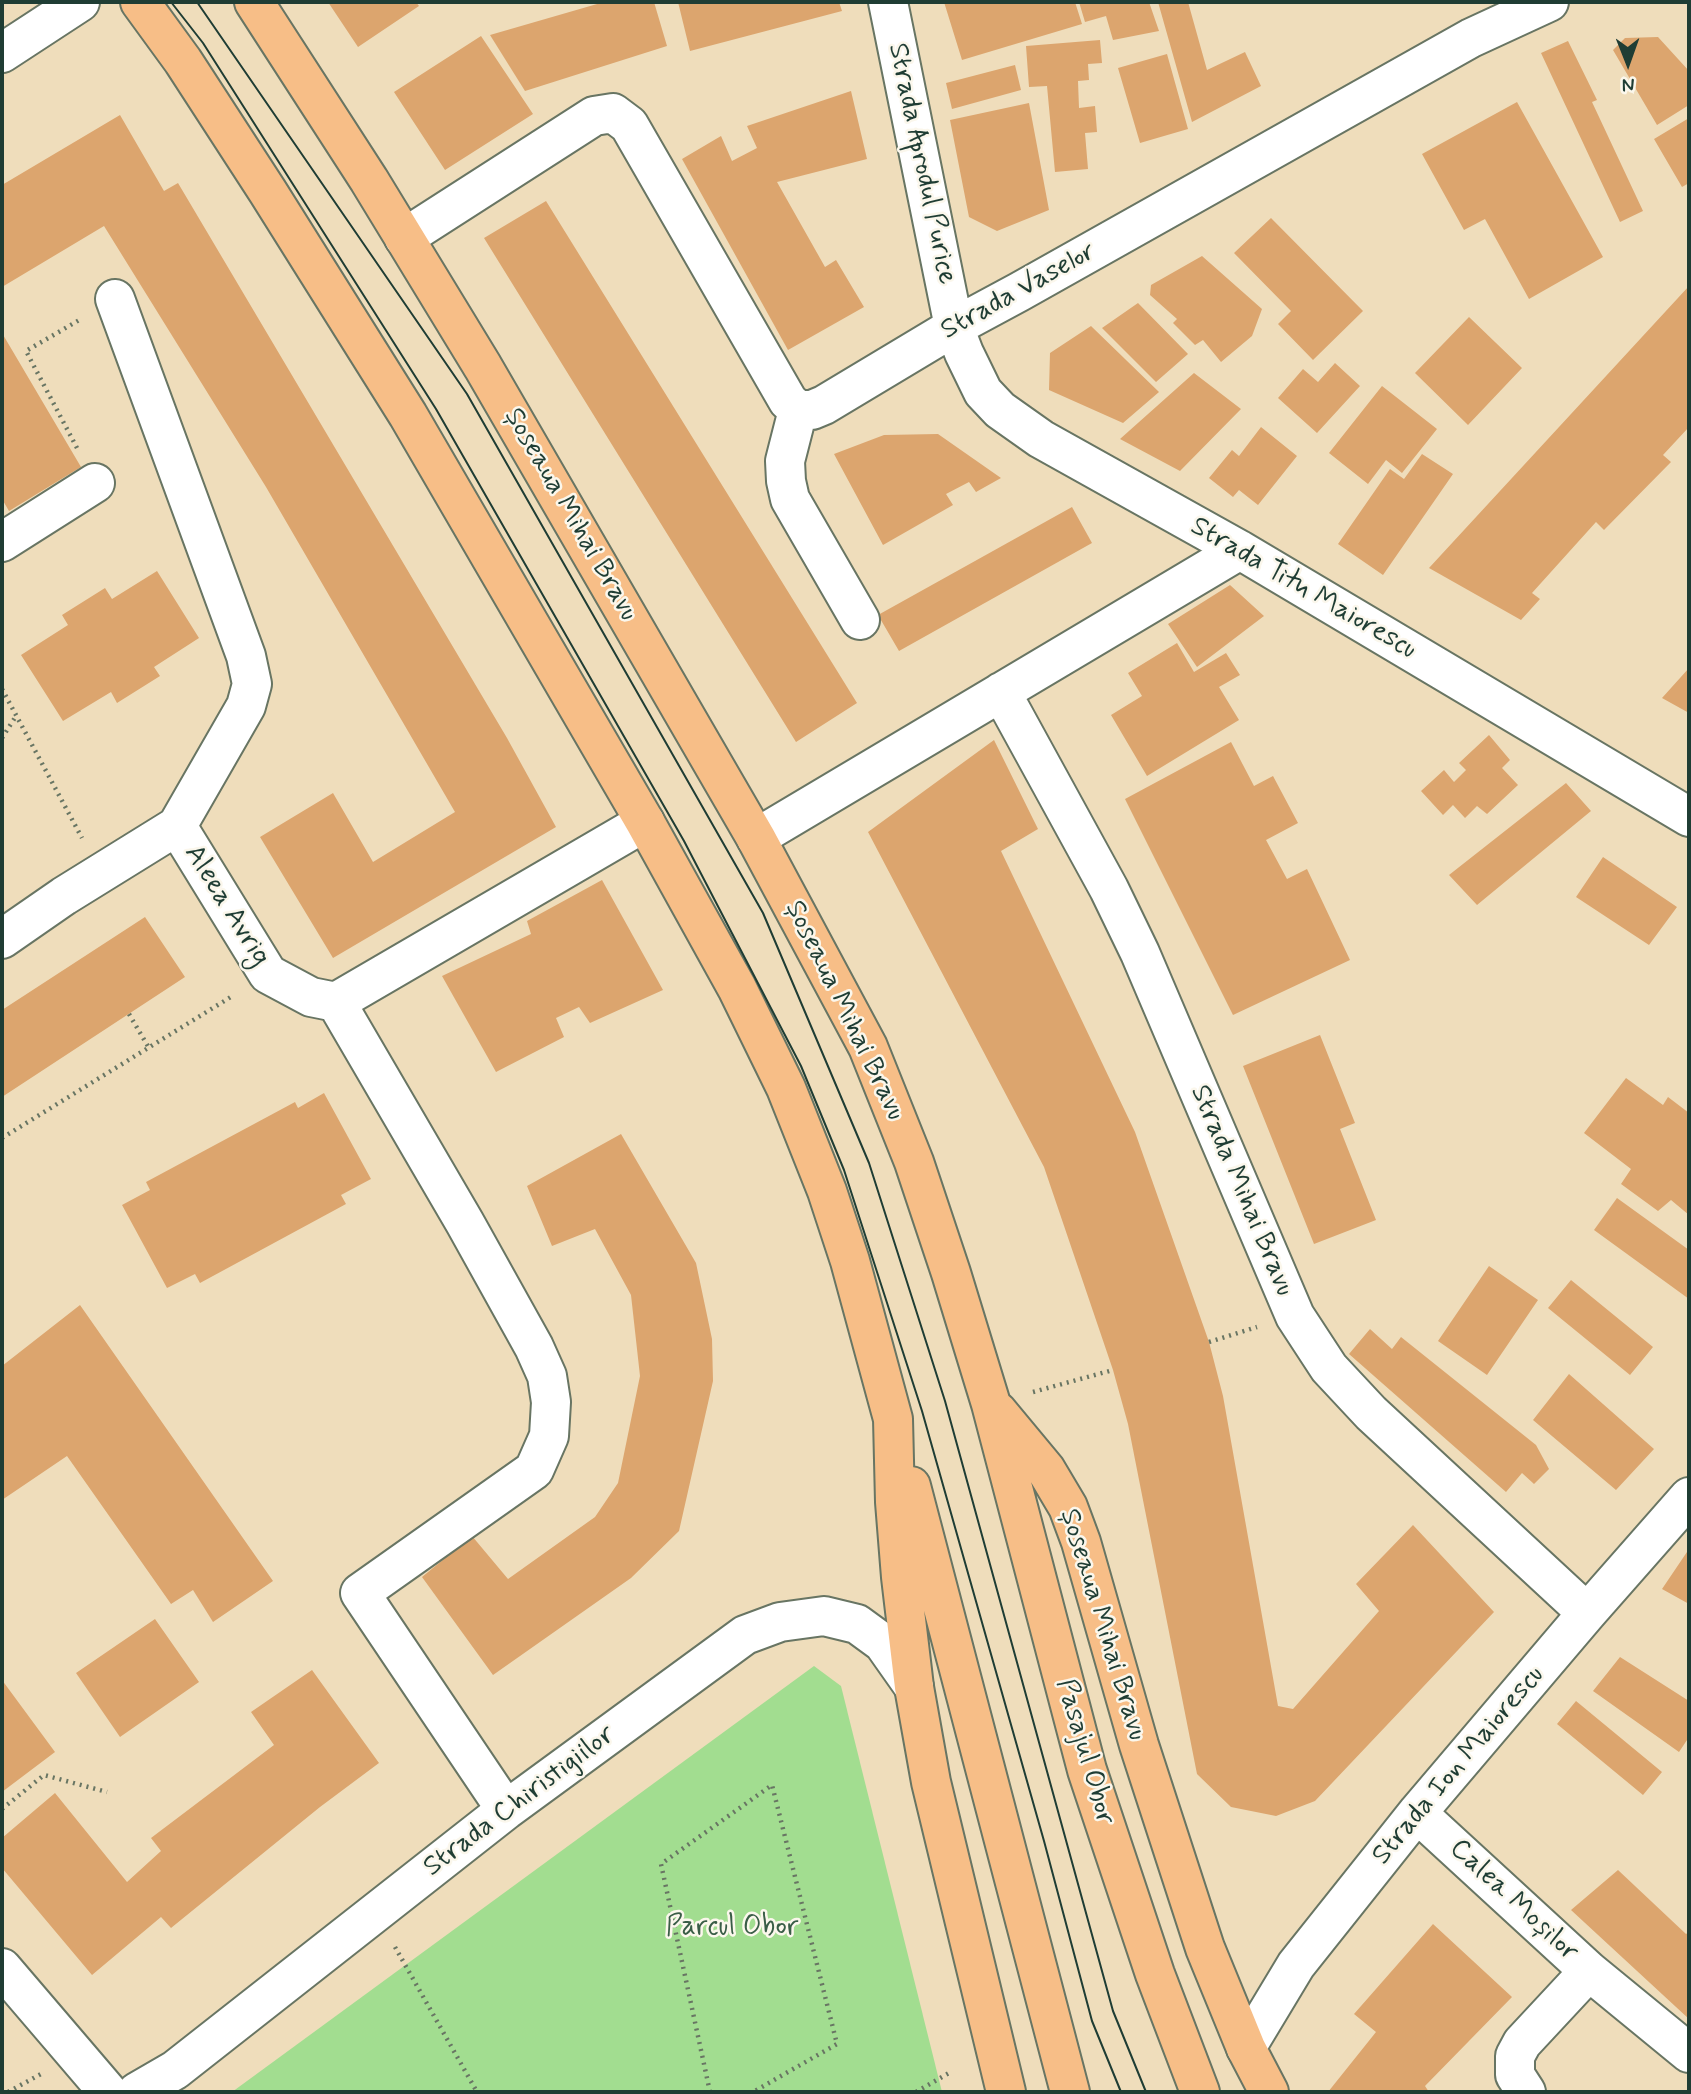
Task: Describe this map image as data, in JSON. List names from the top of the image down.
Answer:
{
  "streets": {
    "main road": ["Șoseaua Mihai Bravu", "Pasajul Obor"],
    "street": [
      "Strada Aprodul Purice",
      "Strada Vaselor",
      "Strada Titu Maiorescu",
      "Aleea Avrig",
      "Strada Mihai Bravu",
      "Strada Ion Maiorescu",
      "Strada Chiristigiilor",
      "Calea Moșilor"
    ]
  },
  "crossings": [
    ["Strada Aprodul Purice", "Strada Vaselor"],
    ["Strada Aprodul Purice", "Strada Titu Maiorescu"],
    ["Strada Vaselor", "Strada Titu Maiorescu"],
    ["Șoseaua Mihai Bravu", "Pasajul Obor"],
    ["Șoseaua Mihai Bravu", "Strada Ion Maiorescu"],
    ["Strada Mihai Bravu", "Strada Ion Maiorescu"],
    ["Strada Ion Maiorescu", "Calea Moșilor"]
  ],
  "parks": ["Parcul Obor"],
  "north": "bottom"
}
